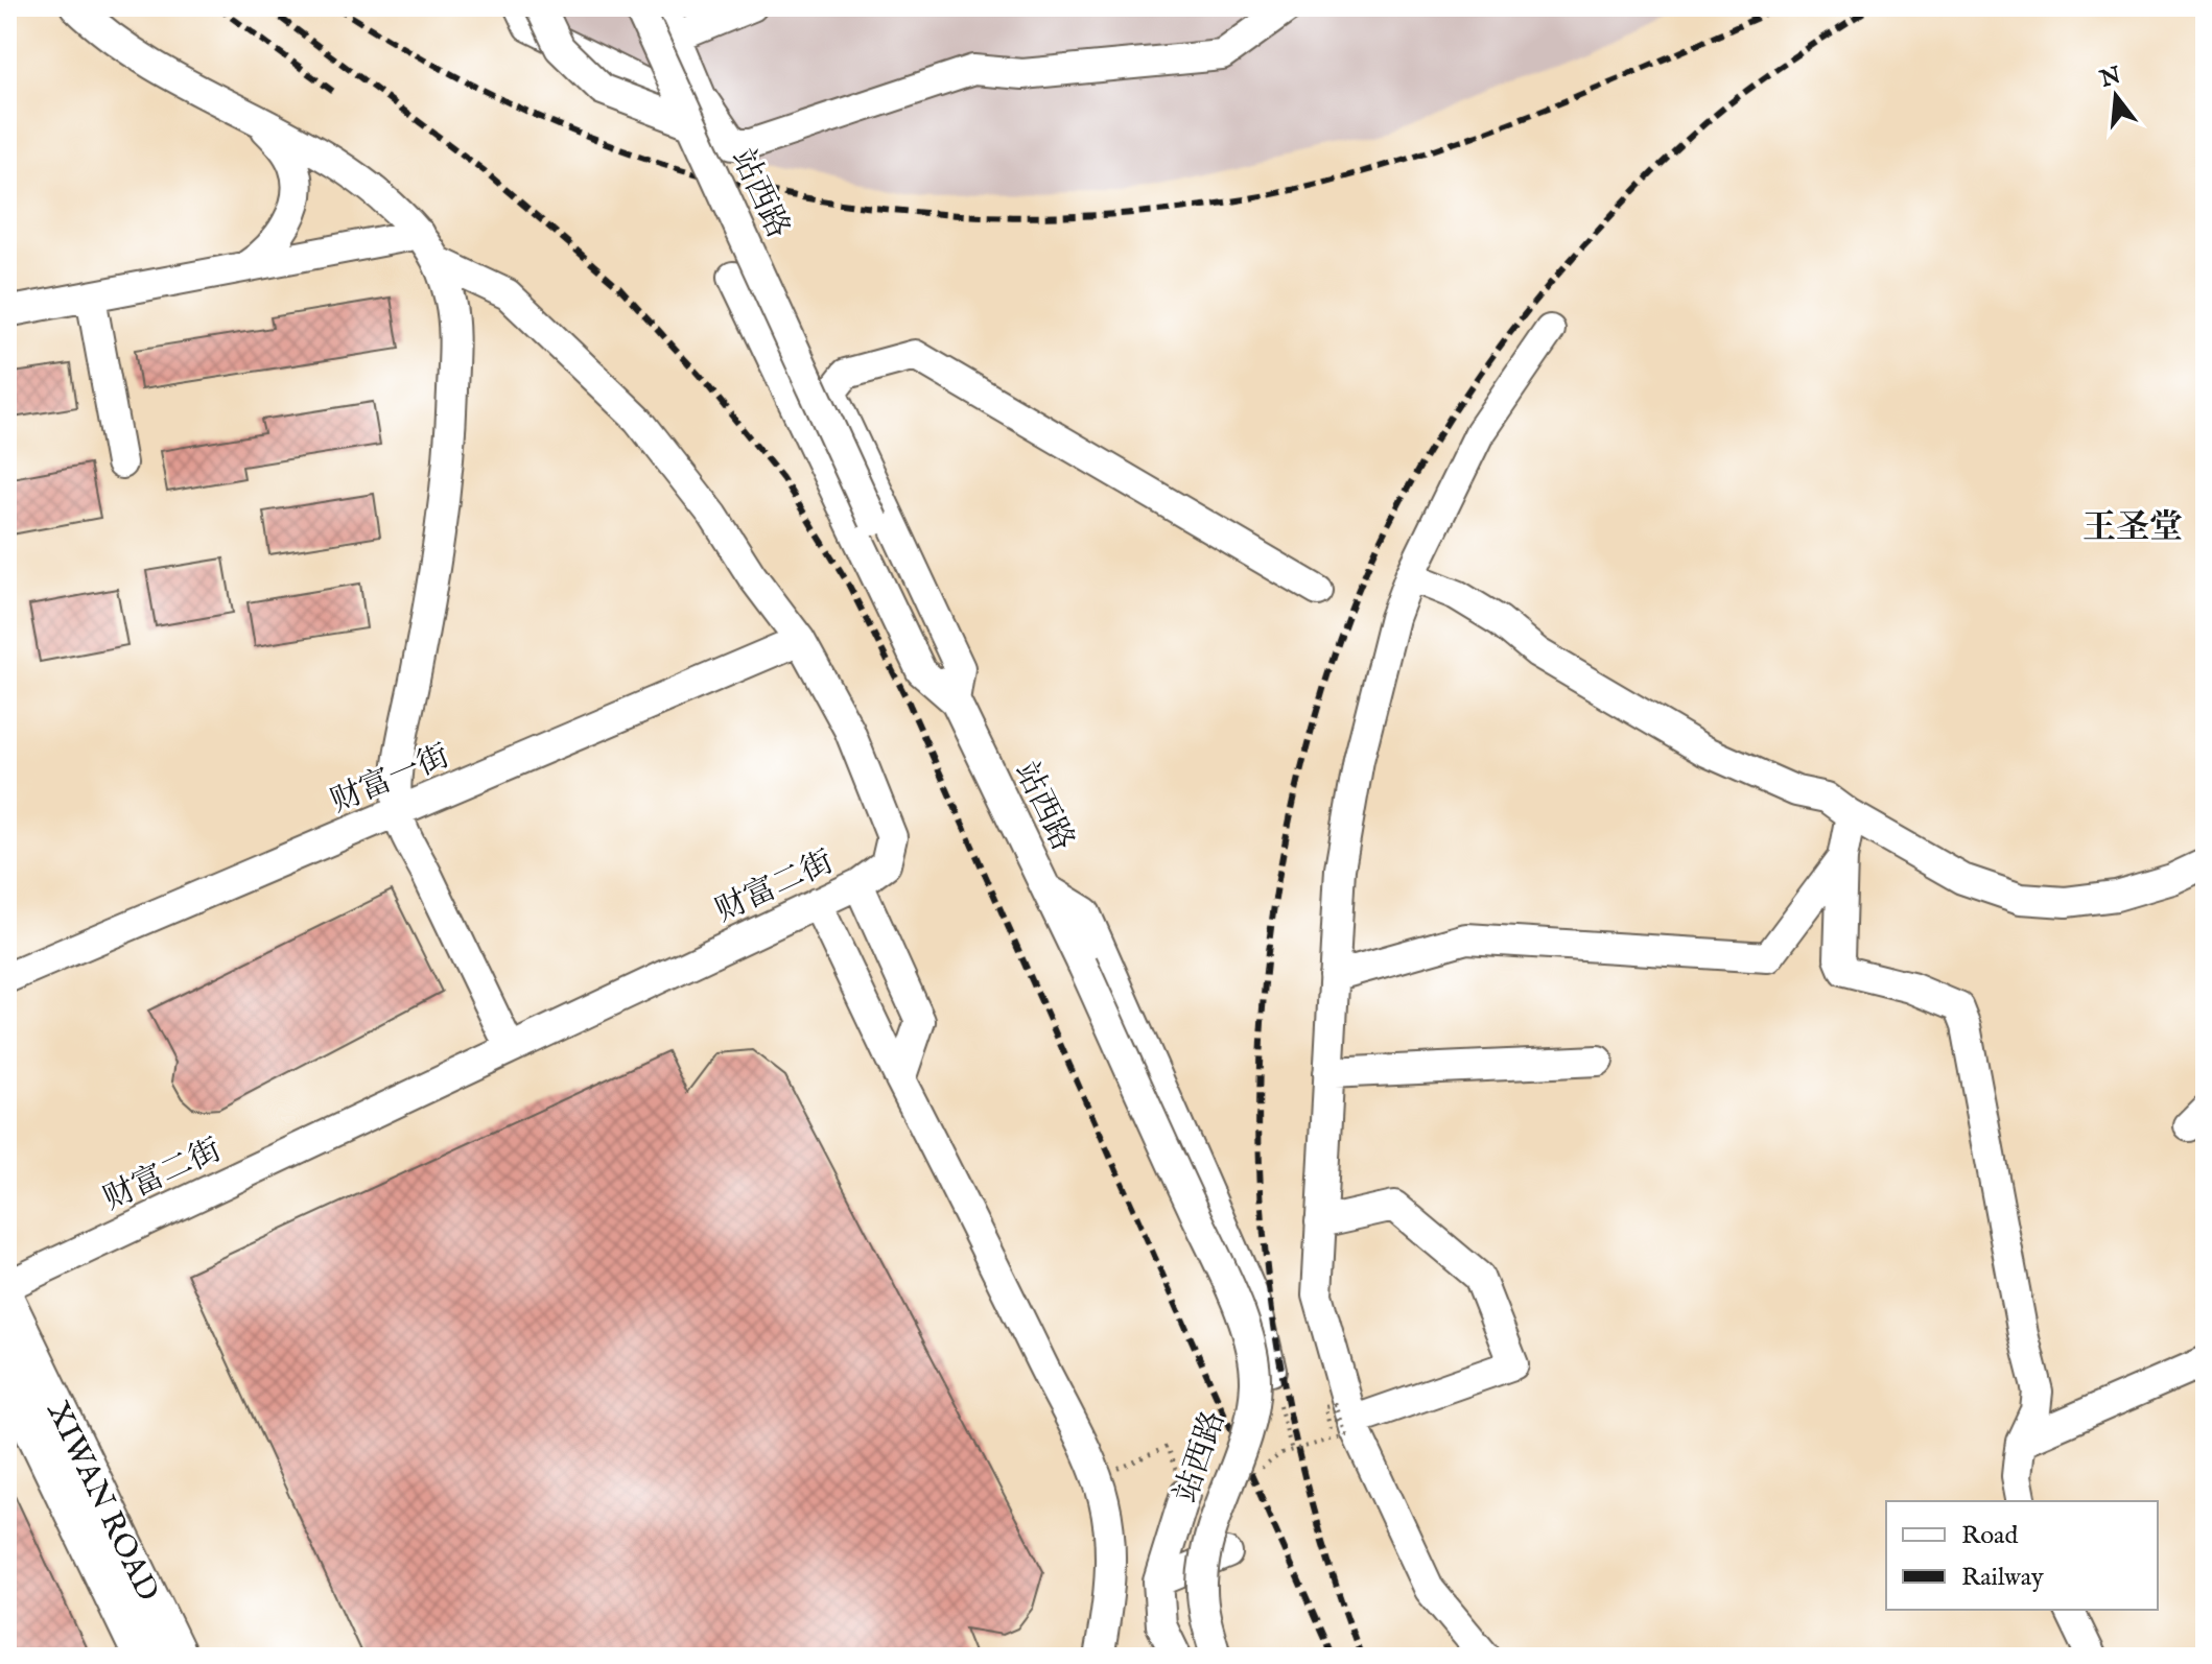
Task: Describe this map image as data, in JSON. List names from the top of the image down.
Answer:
{
  "streets": {
    "main road": ["XIWAN ROAD"],
    "street": ["站西路", "财富一街", "财富二街"]
  },
  "districts": ["王圣堂"],
  "legend": ["Road", "Railway"],
  "north": "top"
}
